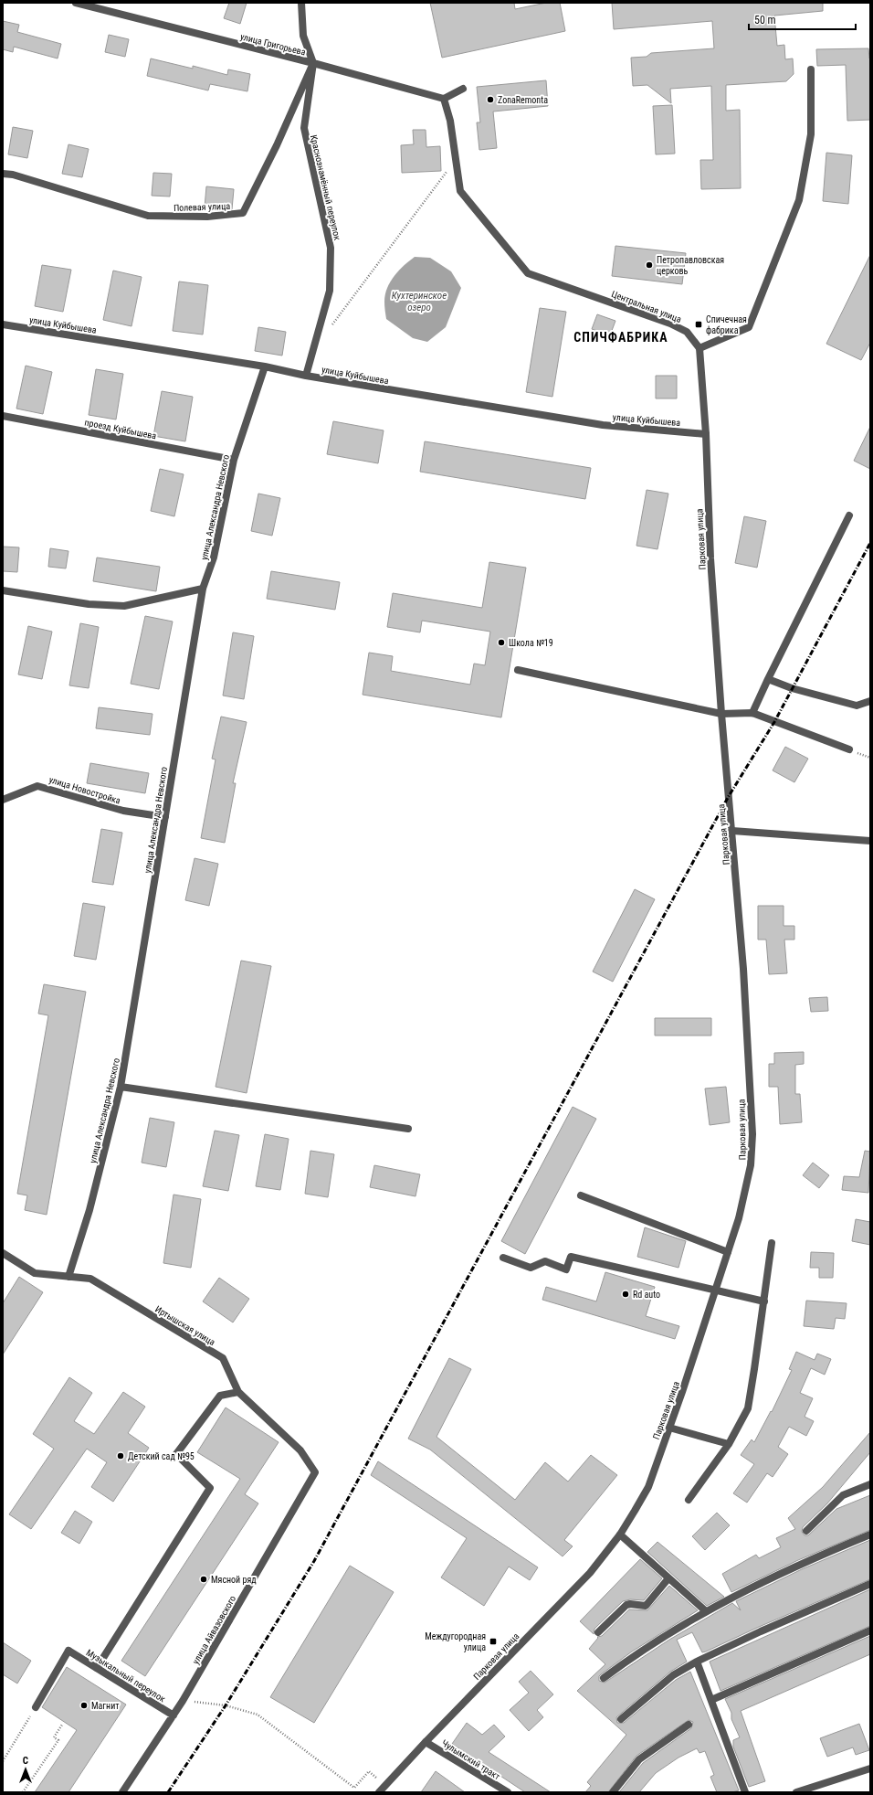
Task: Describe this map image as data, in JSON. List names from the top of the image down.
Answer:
{
  "streets": {
    "street": [
      "улица Григорьева",
      "Краснознамённый переулок",
      "Полевая улица",
      "Центральная улица",
      "улица Куйбышева",
      "проезд Куйбышева",
      "улица Александра Невского",
      "Парковая улица",
      "улица Новостройка",
      "Иртышская улица",
      "улица Айвазовского",
      "Музыкальный переулок",
      "Чулымский тракт"
    ]
  },
  "crossings": [
    ["улица Григорьева", "Краснознамённый переулок"],
    ["улица Григорьева", "Полевая улица"],
    ["улица Григорьева", "Центральная улица"],
    ["Краснознамённый переулок", "Полевая улица"],
    ["Краснознамённый переулок", "улица Куйбышева"],
    ["Центральная улица", "Парковая улица"],
    ["улица Куйбышева", "улица Александра Невского"],
    ["улица Куйбышева", "Парковая улица"],
    ["проезд Куйбышева", "улица Александра Невского"],
    ["улица Александра Невского", "улица Новостройка"],
    ["улица Александра Невского", "Иртышская улица"],
    ["Парковая улица", "Чулымский тракт"],
    ["Иртышская улица", "улица Айвазовского"],
    ["улица Айвазовского", "Музыкальный переулок"]
  ],
  "districts": ["СПИЧФАБРИКА"],
  "water": ["Кухтеринское озеро"],
  "places": {
    "other": [
      "ZonaRemonta",
      "Петропавловская церковь",
      "Школа №19",
      "Rd auto",
      "Детский сад №95",
      "Мясной ряд",
      "Магнит"
    ],
    "transit": ["Спичечная фабрика", "Междугородная улица"]
  },
  "scale_bar": "50 m",
  "north": "top"
}
